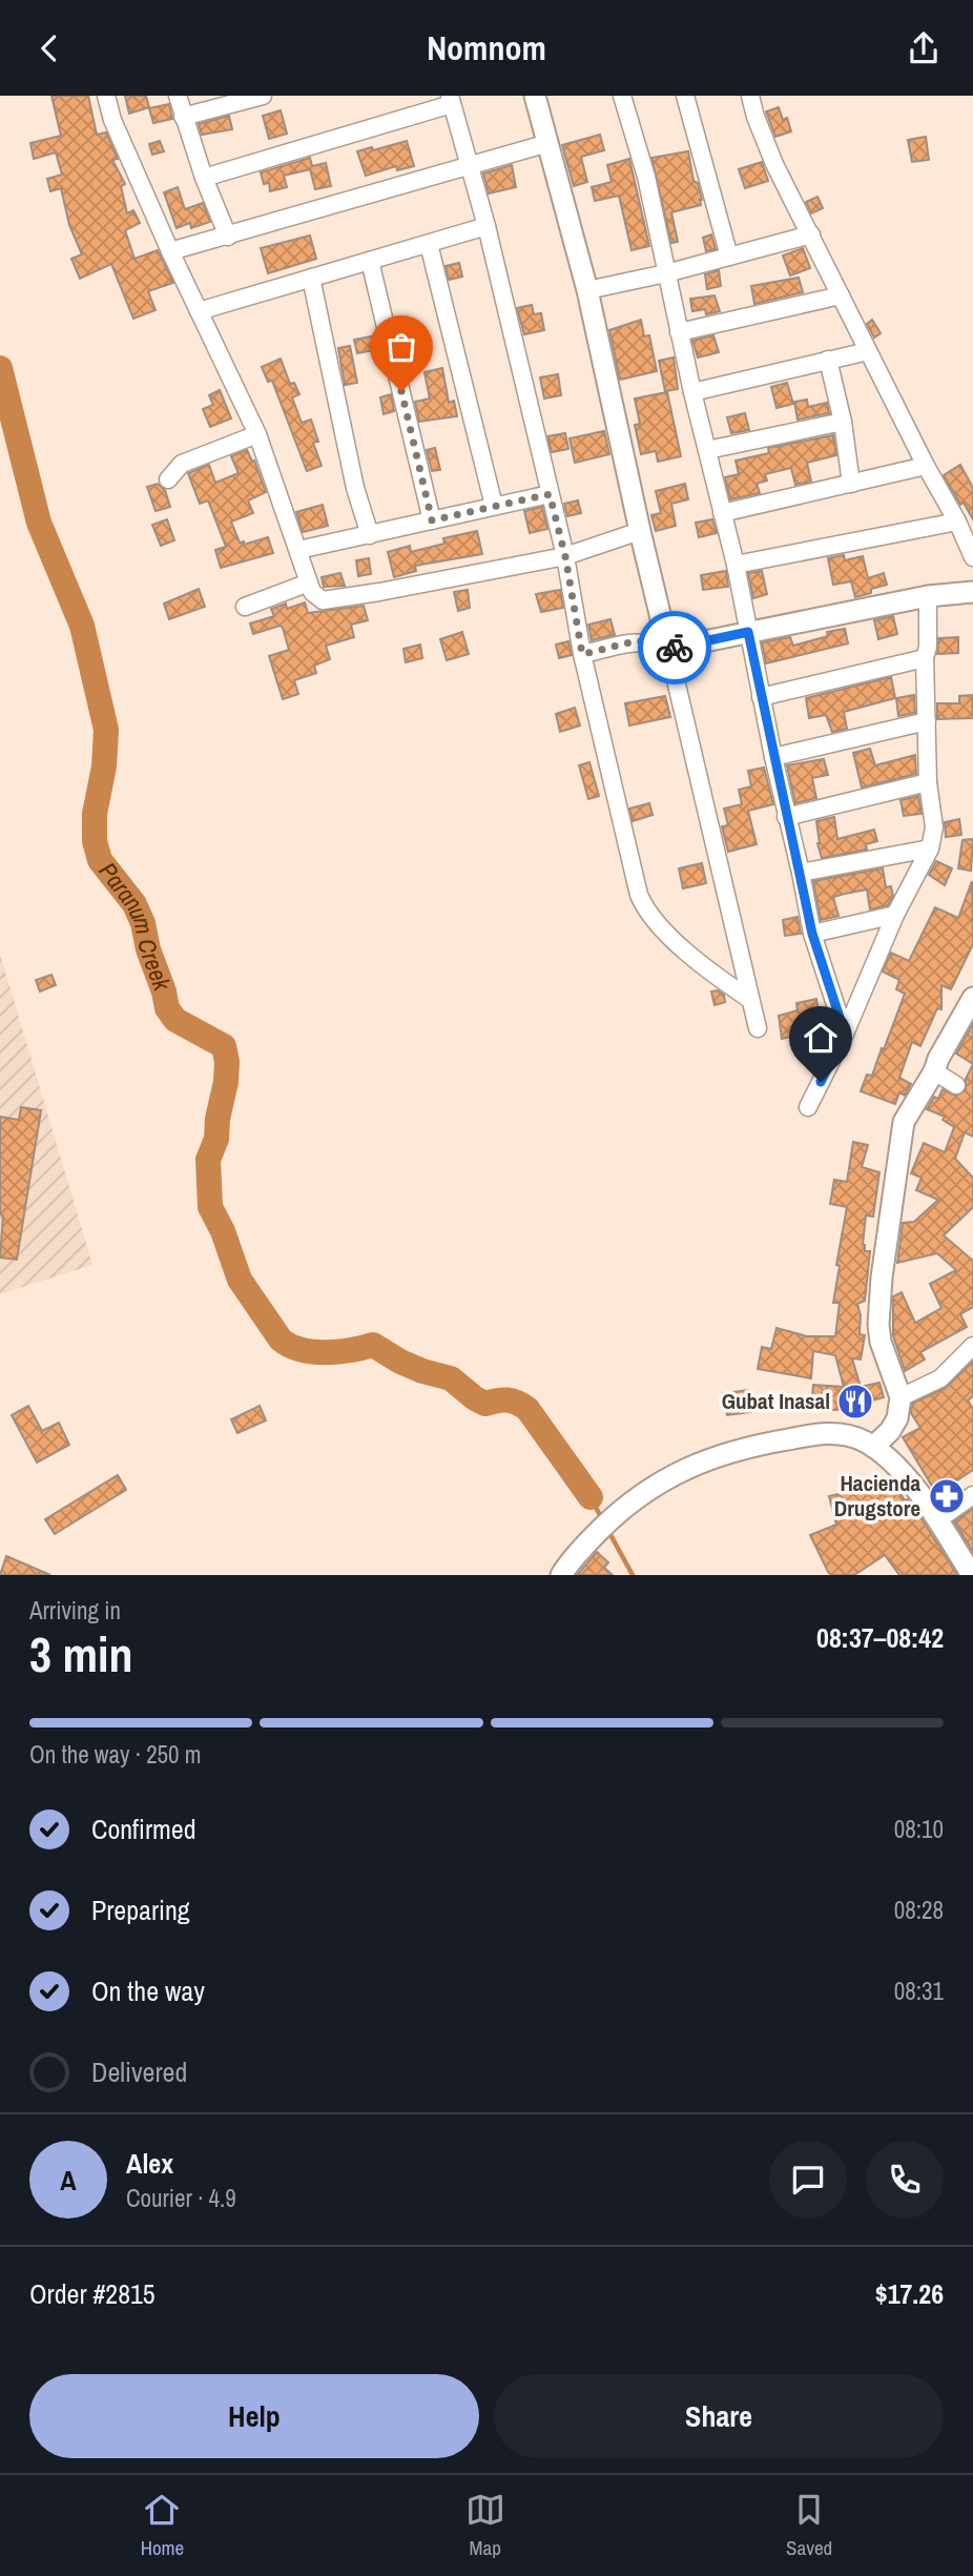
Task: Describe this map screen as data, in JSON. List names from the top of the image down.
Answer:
{
  "water": ["Paranum Creek"],
  "places": {
    "restaurant": ["Gubat Inasal"],
    "pharmacy": ["Hacienda Drugstore"]
  },
  "page": {
    "header": "Nomnom",
    "heading": ["3 min", "Arriving in", "08:37–08:42"],
    "panel": [
      "Alex",
      "Courier · 4.9",
      "Order #2815",
      "$17.26"
    ],
    "bar": "On the way · 250 m",
    "list": [
      ["Confirmed", "08:10"],
      ["Preparing", "08:28"],
      ["On the way", "08:31"],
      "Delivered"
    ],
    "round": "A",
    "buttons": ["Help", "Share"],
    "tabs": ["Home", "Map", "Saved"]
  }
}
